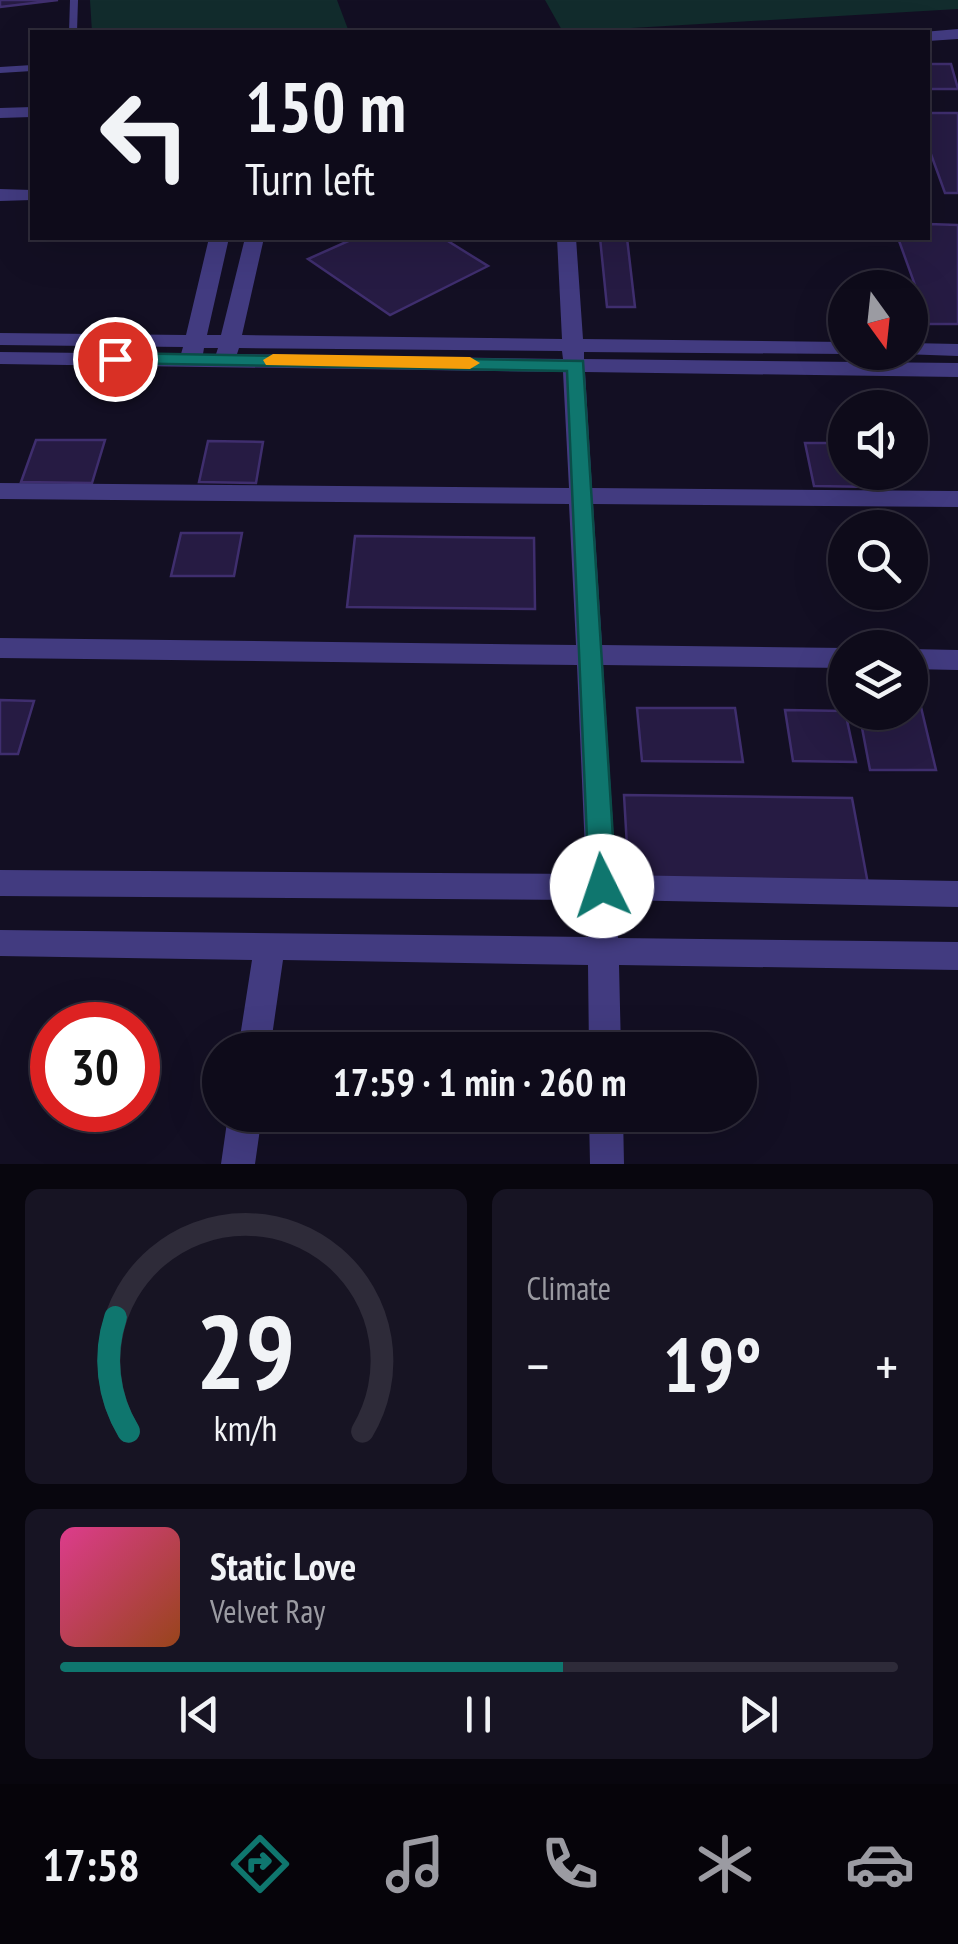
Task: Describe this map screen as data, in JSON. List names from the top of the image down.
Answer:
{
  "north": "bottom",
  "page": {
    "turn": ["150 m", "Turn left"],
    "limit": "30",
    "trip": "17:59 · 1 min · 260 m",
    "tile": "Climate",
    "heat": ["−", "19°", "+"],
    "song": ["Static Love", "Velvet Ray"],
    "tabs": "17:58",
    "gauge": ["29", "km/h"]
  }
}
